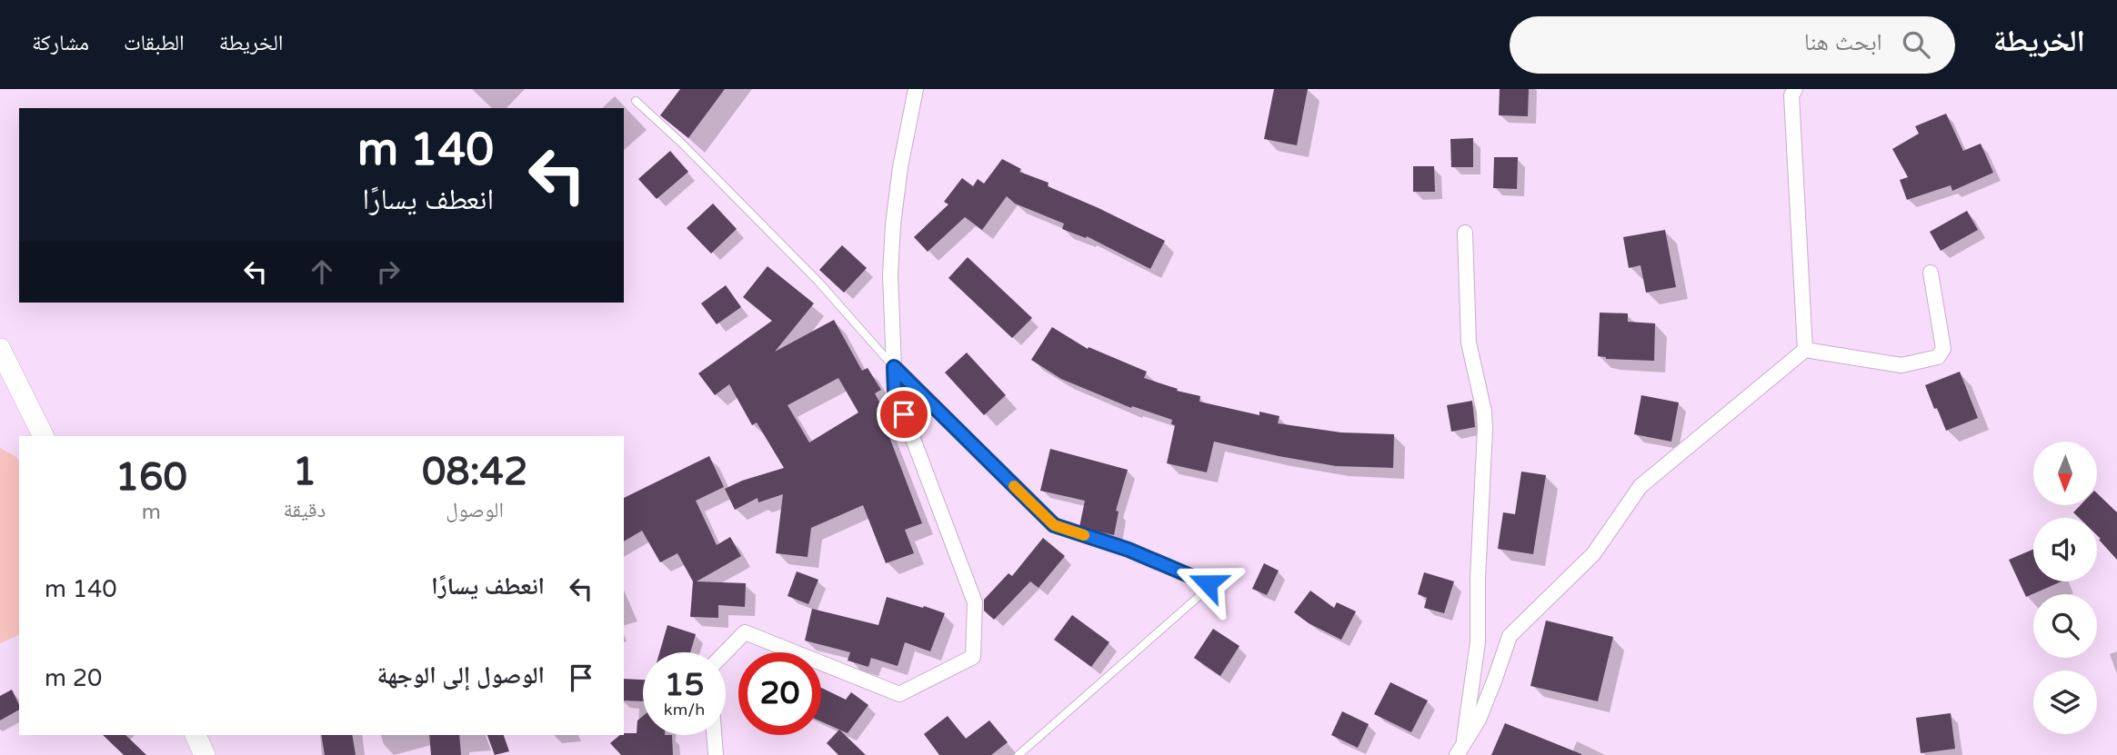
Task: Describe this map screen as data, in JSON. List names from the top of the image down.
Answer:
{
  "north": "bottom",
  "page": {
    "header": "الخريطة",
    "search": "ابحث هنا",
    "nav": ["الخريطة", "الطبقات", "مشاركة"],
    "turn": ["140 m", "انعطف يسارًا"],
    "eta": [
      "08:42",
      "الوصول",
      "1",
      "دقيقة",
      "160",
      "m"
    ],
    "list": [
      {
        "name": "انعطف يسارًا",
        "value": "140 m"
      },
      {
        "name": "الوصول إلى الوجهة",
        "value": "20 m"
      }
    ],
    "speed": "15 km/h",
    "limit": "20"
  }
}
